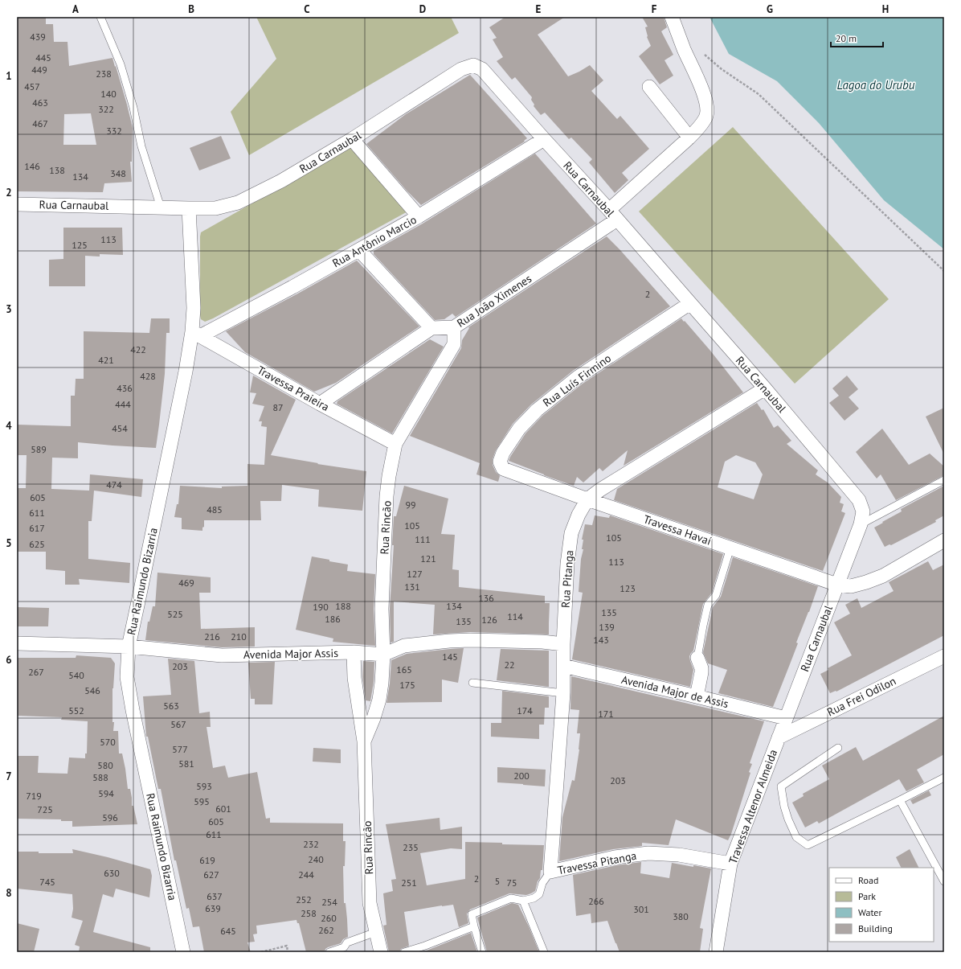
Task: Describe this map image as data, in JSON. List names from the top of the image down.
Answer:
{
  "streets": {
    "street": [
      "Rua Carnaubal",
      "Rua Antônio Marcio",
      "Rua João Ximenes",
      "Rua Luís Firmino",
      "Travessa Praieira",
      "Rua Rincão",
      "Travessa Havaí",
      "Rua Pitanga",
      "Rua Raimundo Bizarria",
      "Avenida Major Assis",
      "Avenida Major de Assis",
      "Rua Frei Odilon",
      "Travessa Altenor Almeida",
      "Travessa Pitanga"
    ]
  },
  "crossings": [
    ["Rua Carnaubal", "Rua Antônio Marcio"],
    ["Rua Carnaubal", "Rua João Ximenes"],
    ["Rua Carnaubal", "Rua Luís Firmino"],
    ["Rua Carnaubal", "Travessa Havaí"],
    ["Rua Carnaubal", "Rua Pitanga"],
    ["Rua Carnaubal", "Rua Raimundo Bizarria"],
    ["Rua Carnaubal", "Avenida Major de Assis"],
    ["Rua Carnaubal", "Rua Frei Odilon"],
    ["Rua Carnaubal", "Travessa Altenor Almeida"],
    ["Rua Antônio Marcio", "Travessa Praieira"],
    ["Rua Antônio Marcio", "Rua Raimundo Bizarria"],
    ["Rua João Ximenes", "Rua Rincão"],
    ["Rua Luís Firmino", "Travessa Havaí"],
    ["Travessa Praieira", "Rua Rincão"],
    ["Travessa Praieira", "Rua Raimundo Bizarria"],
    ["Rua Rincão", "Avenida Major Assis"],
    ["Travessa Havaí", "Rua Pitanga"],
    ["Rua Pitanga", "Avenida Major Assis"],
    ["Rua Pitanga", "Avenida Major de Assis"],
    ["Rua Pitanga", "Travessa Pitanga"],
    ["Rua Raimundo Bizarria", "Avenida Major Assis"],
    ["Rua Frei Odilon", "Travessa Altenor Almeida"],
    ["Travessa Altenor Almeida", "Travessa Pitanga"]
  ],
  "water": ["Lagoa do Urubu"],
  "house_numbers": [
    "439",
    "445",
    "449",
    "238",
    "457",
    "140",
    "463",
    "322",
    "467",
    "332",
    "146",
    "138",
    "348",
    "134",
    "113",
    "125",
    "2",
    "422",
    "421",
    "428",
    "436",
    "444",
    "87",
    "454",
    "589",
    "474",
    "605",
    "99",
    "485",
    "611",
    "105",
    "617",
    "105",
    "111",
    "625",
    "121",
    "113",
    "127",
    "469",
    "131",
    "123",
    "136",
    "188",
    "134",
    "190",
    "135",
    "525",
    "114",
    "186",
    "126",
    "135",
    "139",
    "216",
    "210",
    "143",
    "145",
    "22",
    "203",
    "165",
    "267",
    "540",
    "175",
    "546",
    "563",
    "552",
    "174",
    "171",
    "567",
    "570",
    "577",
    "581",
    "580",
    "200",
    "588",
    "203",
    "593",
    "594",
    "719",
    "595",
    "601",
    "725",
    "596",
    "605",
    "611",
    "232",
    "235",
    "240",
    "619",
    "630",
    "627",
    "244",
    "2",
    "5",
    "745",
    "251",
    "75",
    "637",
    "252",
    "266",
    "254",
    "639",
    "301",
    "258",
    "380",
    "260",
    "262",
    "645"
  ],
  "legend": [
    "Road",
    "Park",
    "Water",
    "Building"
  ],
  "scale_bar": "20 m",
  "grid": {
    "columns": [
      "A",
      "B",
      "C",
      "D",
      "E",
      "F",
      "G",
      "H"
    ],
    "rows": [
      "1",
      "2",
      "3",
      "4",
      "5",
      "6",
      "7",
      "8"
    ]
  }
}
